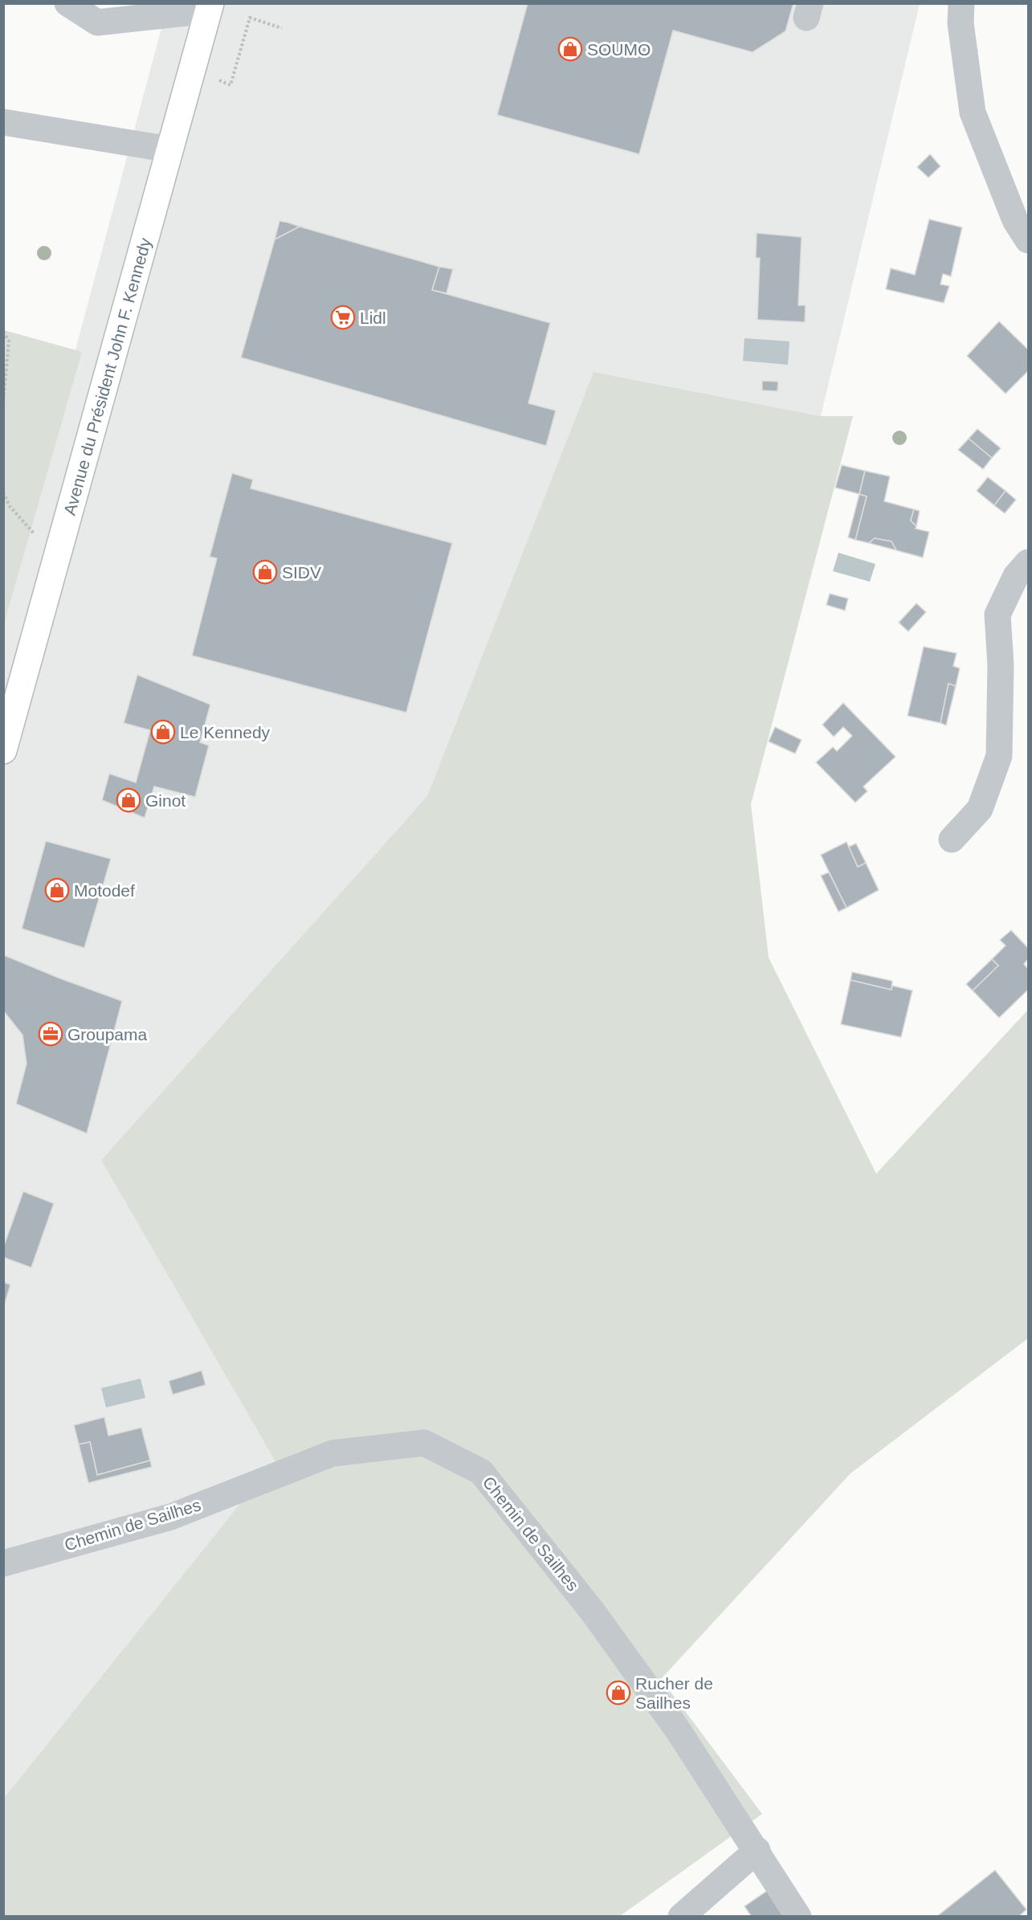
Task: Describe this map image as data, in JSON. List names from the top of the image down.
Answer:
{
  "streets": {
    "main road": ["Avenue du Président John F. Kennedy"],
    "street": ["Chemin de Sailhes"]
  },
  "places": {
    "shop": [
      "SOUMO",
      "SIDV",
      "Le Kennedy",
      "Ginot",
      "Motodef",
      "Rucher de Sailhes"
    ],
    "supermarket": ["Lidl"],
    "office": ["Groupama"]
  }
}
